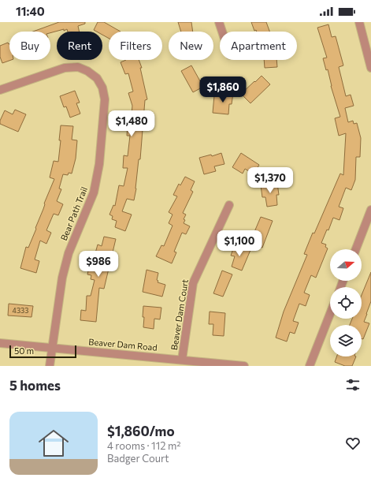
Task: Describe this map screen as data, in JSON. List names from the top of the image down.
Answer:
{
  "streets": {
    "street": ["Bear Path Trail", "Beaver Dam Court", "Beaver Dam Road"]
  },
  "crossings": [
    ["Bear Path Trail", "Beaver Dam Road"],
    ["Beaver Dam Court", "Beaver Dam Road"]
  ],
  "house_numbers": ["4333"],
  "scale_bar": "50 m",
  "north": "right",
  "page": {
    "status": "11:40",
    "chip": [
      "Buy",
      "Rent",
      "Filters",
      "New",
      "Apartment"
    ],
    "price": [
      "$1,860",
      "$1,480",
      "$1,370",
      "$1,100",
      "$986"
    ],
    "scale": "50 m",
    "heading": "5 homes",
    "list": [
      {
        "name": "$1,860/mo",
        "note": "4 rooms · 112 m² · Badger Court"
      }
    ]
  }
}
